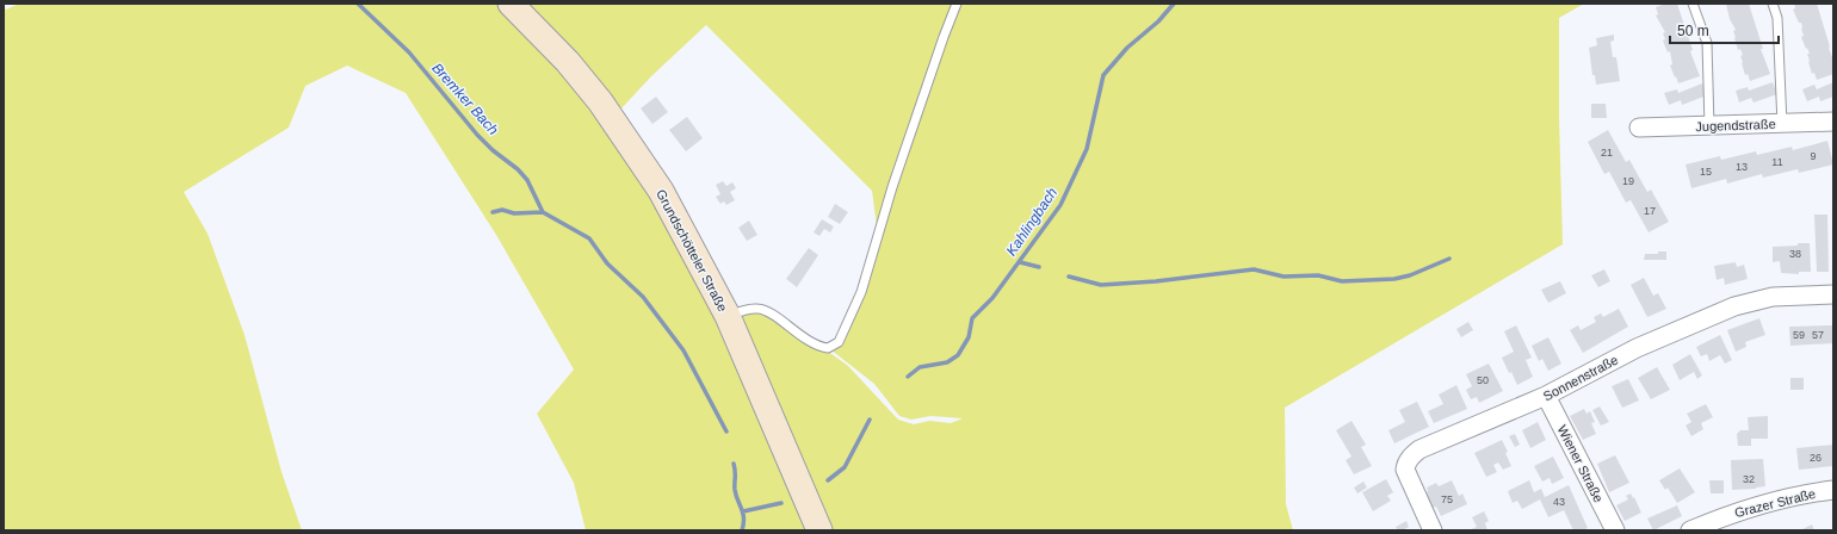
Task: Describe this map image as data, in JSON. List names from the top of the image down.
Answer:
{
  "streets": {
    "main road": ["Grundschötteler Straße"],
    "street": [
      "Jugendstraße",
      "Sonnenstraße",
      "Wiener Straße",
      "Grazer Straße"
    ]
  },
  "crossings": [
    ["Sonnenstraße", "Wiener Straße"]
  ],
  "water": ["Bremker Bach", "Kahlingbach"],
  "house_numbers": [
    "21",
    "9",
    "11",
    "13",
    "15",
    "19",
    "17",
    "38",
    "59",
    "57",
    "50",
    "26",
    "32",
    "75",
    "43"
  ],
  "scale_bar": "50 m"
}
